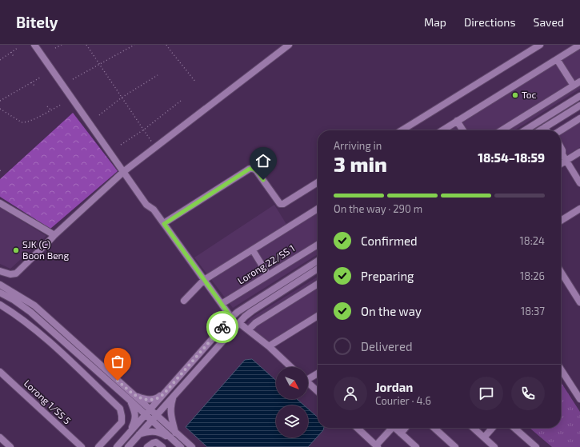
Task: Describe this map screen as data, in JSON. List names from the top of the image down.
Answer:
{
  "streets": {
    "street": ["Lorong 22/SS 1", "Lorong 1/SS 5"]
  },
  "places": ["Toc", "SJK (C) Boon Beng"],
  "north": "bottom right",
  "page": {
    "header": "Bitely",
    "nav": ["Map", "Directions", "Saved"],
    "heading": ["3 min", "Arriving in", "18:54–18:59"],
    "panel": ["Jordan", "Courier · 4.6"],
    "bar": "On the way · 290 m",
    "list": [
      ["Confirmed", "18:24"],
      ["Preparing", "18:26"],
      ["On the way", "18:37"],
      "Delivered"
    ]
  }
}
